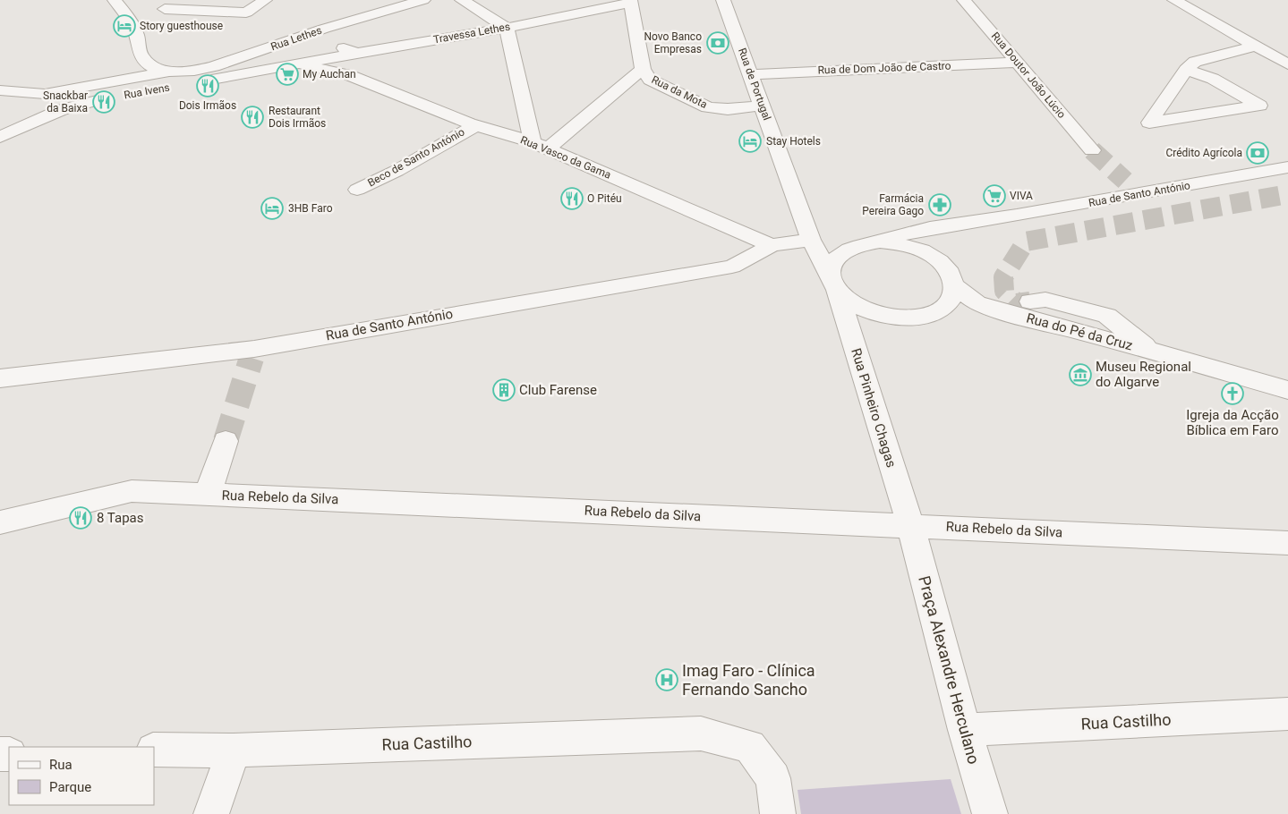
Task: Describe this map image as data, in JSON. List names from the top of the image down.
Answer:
{
  "streets": {
    "street": [
      "Travessa Lethes",
      "Rua Lethes",
      "Rua de Dom João de Castro",
      "Rua Doutor João Lúcio",
      "Rua de Portugal",
      "Rua Ivens",
      "Rua da Mota",
      "Beco de Santo António",
      "Rua Vasco da Gama",
      "Rua de Santo António",
      "Rua do Pé da Cruz",
      "Rua Pinheiro Chagas",
      "Rua Rebelo da Silva",
      "Praça Alexandre Herculano",
      "Rua Castilho"
    ]
  },
  "crossings": [
    ["Travessa Lethes", "Rua Ivens"],
    ["Travessa Lethes", "Rua da Mota"],
    ["Travessa Lethes", "Rua Vasco da Gama"],
    ["Rua de Dom João de Castro", "Rua Doutor João Lúcio"],
    ["Rua de Dom João de Castro", "Rua de Portugal"],
    ["Rua de Portugal", "Rua da Mota"],
    ["Rua de Portugal", "Rua Pinheiro Chagas"],
    ["Rua Ivens", "Rua Vasco da Gama"],
    ["Beco de Santo António", "Rua Vasco da Gama"],
    ["Rua Vasco da Gama", "Rua de Santo António"],
    ["Rua do Pé da Cruz", "Rua Pinheiro Chagas"],
    ["Rua Pinheiro Chagas", "Rua Rebelo da Silva"],
    ["Rua Pinheiro Chagas", "Praça Alexandre Herculano"],
    ["Rua Rebelo da Silva", "Praça Alexandre Herculano"],
    ["Praça Alexandre Herculano", "Rua Castilho"]
  ],
  "places": {
    "hotel": ["Story guesthouse", "Stay Hotels", "3HB Faro"],
    "bank": ["Novo Banco Empresas", "Crédito Agrícola"],
    "supermarket": ["My Auchan", "VIVA"],
    "restaurant": [
      "Dois Irmãos",
      "Snackbar da Baixa",
      "Restaurant Dois Irmãos",
      "O Pitéu",
      "8 Tapas"
    ],
    "pharmacy": ["Farmácia Pereira Gago"],
    "museum": ["Museu Regional do Algarve"],
    "building": ["Club Farense"],
    "church": ["Igreja da Acção Bíblica em Faro"],
    "hospital": ["Imag Faro - Clínica Fernando Sancho"]
  },
  "legend": ["Rua", "Parque"]
}
